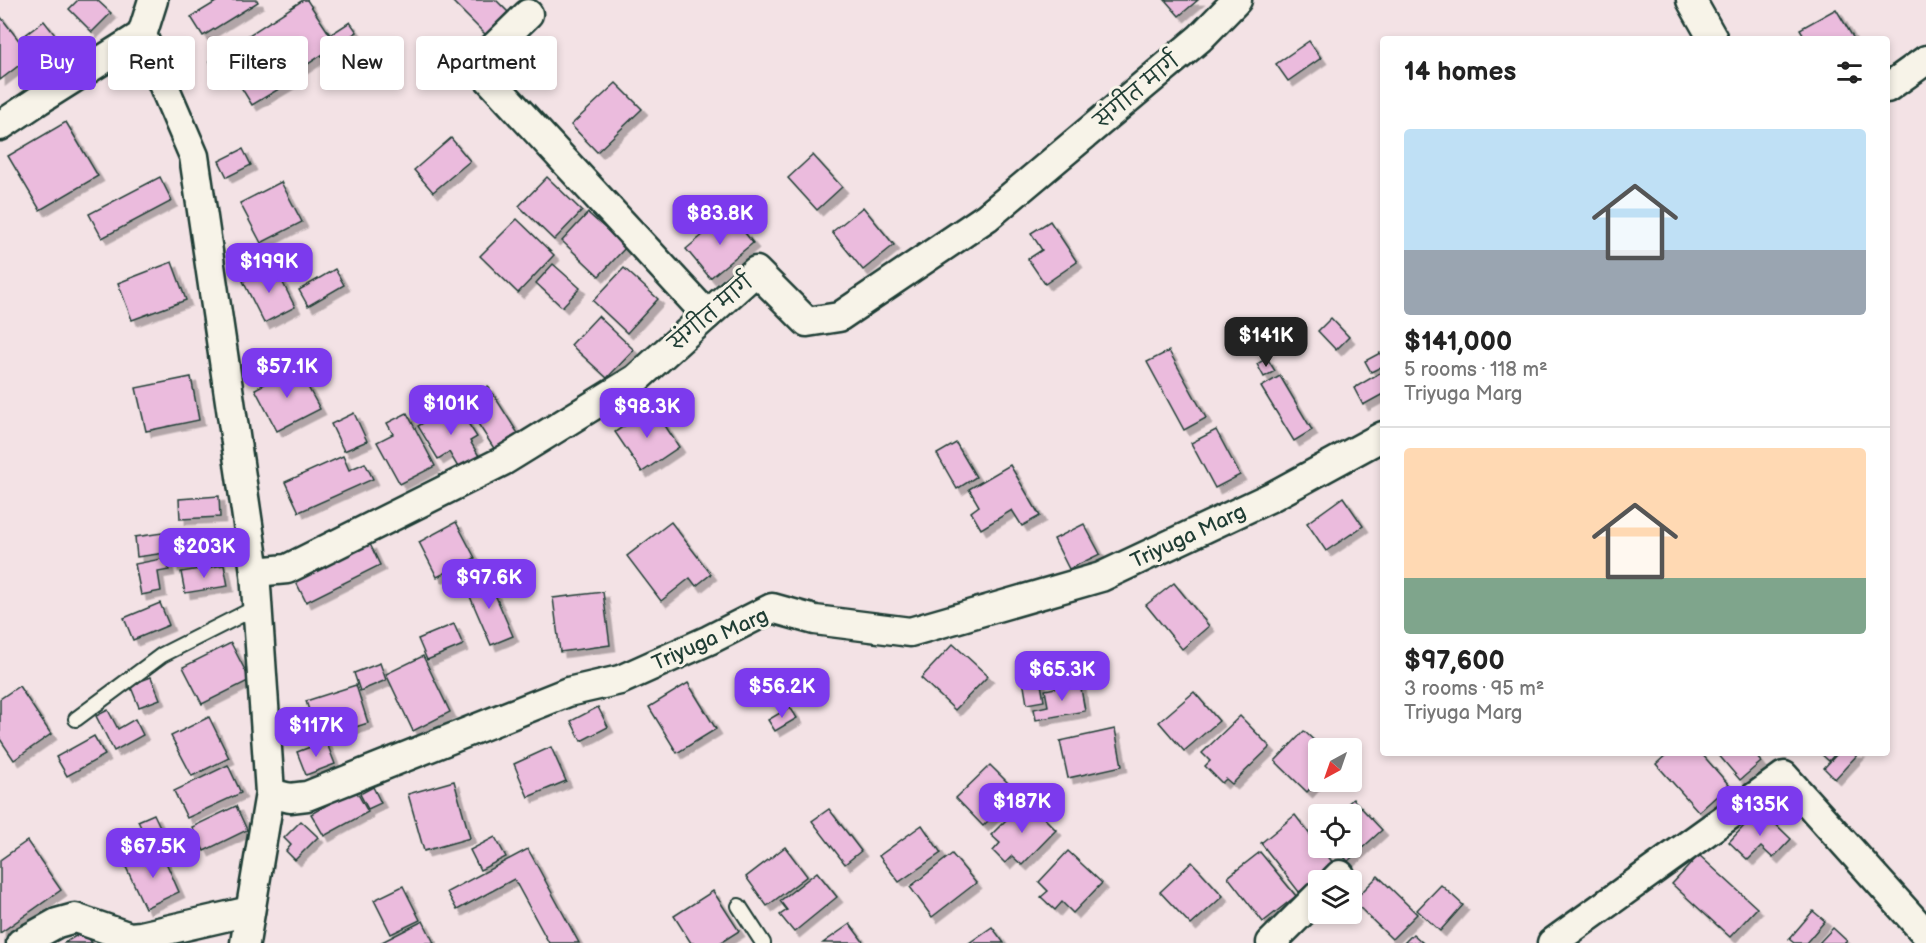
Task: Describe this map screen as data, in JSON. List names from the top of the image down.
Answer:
{
  "streets": {
    "street": ["संगीत मार्ग", "Triyuga Marg"]
  },
  "north": "bottom left",
  "page": {
    "chip": [
      "Buy",
      "Rent",
      "Filters",
      "New",
      "Apartment"
    ],
    "heading": "14 homes",
    "list": [
      {
        "name": "$141,000",
        "note": "5 rooms · 118 m² · Triyuga Marg"
      },
      {
        "name": "$97,600",
        "note": "3 rooms · 95 m² · Triyuga Marg"
      }
    ],
    "price": [
      "$83.8K",
      "$199K",
      "$141K",
      "$57.1K",
      "$101K",
      "$98.3K",
      "$203K",
      "$97.6K",
      "$65.3K",
      "$56.2K",
      "$117K",
      "$187K",
      "$135K",
      "$67.5K"
    ]
  }
}
